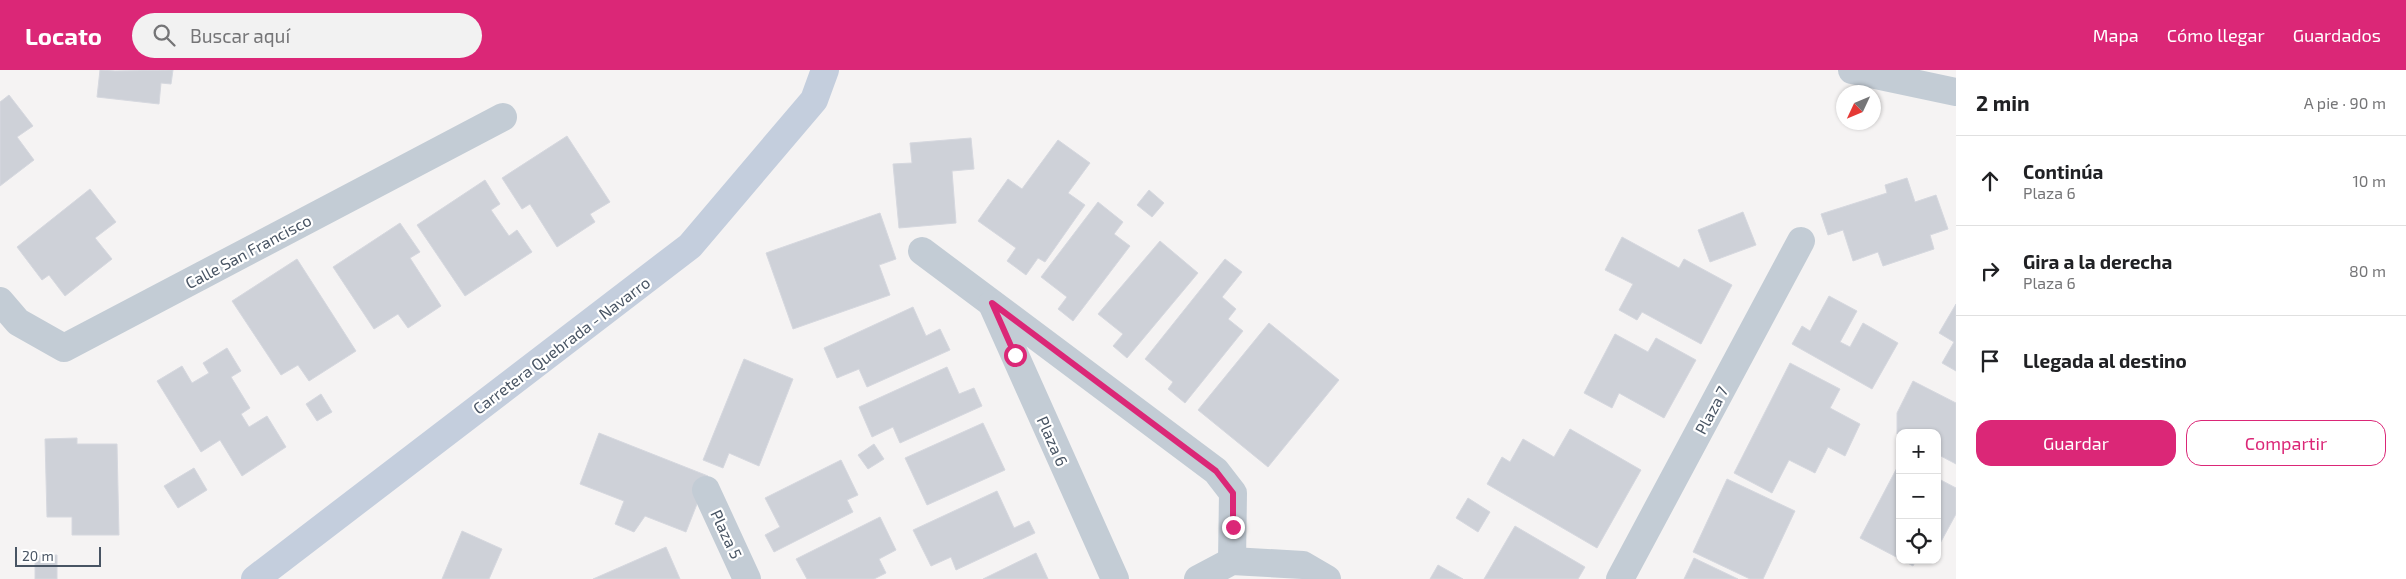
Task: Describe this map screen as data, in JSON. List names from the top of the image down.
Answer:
{
  "streets": {
    "street": [
      "Calle San Francisco",
      "Carretera Quebrada - Navarro",
      "Plaza 7",
      "Plaza 6",
      "Plaza 5"
    ]
  },
  "scale_bar": "20 m",
  "north": "bottom left",
  "page": {
    "header": "Locato",
    "search": "Buscar aquí",
    "nav": ["Mapa", "Cómo llegar", "Guardados"],
    "heading": ["2 min", "A pie · 90 m"],
    "list": [
      ["Continúa", "Plaza 6", "10 m"],
      ["Gira a la derecha", "Plaza 6", "80 m"],
      "Llegada al destino"
    ],
    "buttons": ["Guardar", "Compartir"],
    "map_buttons": ["+", "−"],
    "scale": "20 m"
  }
}
